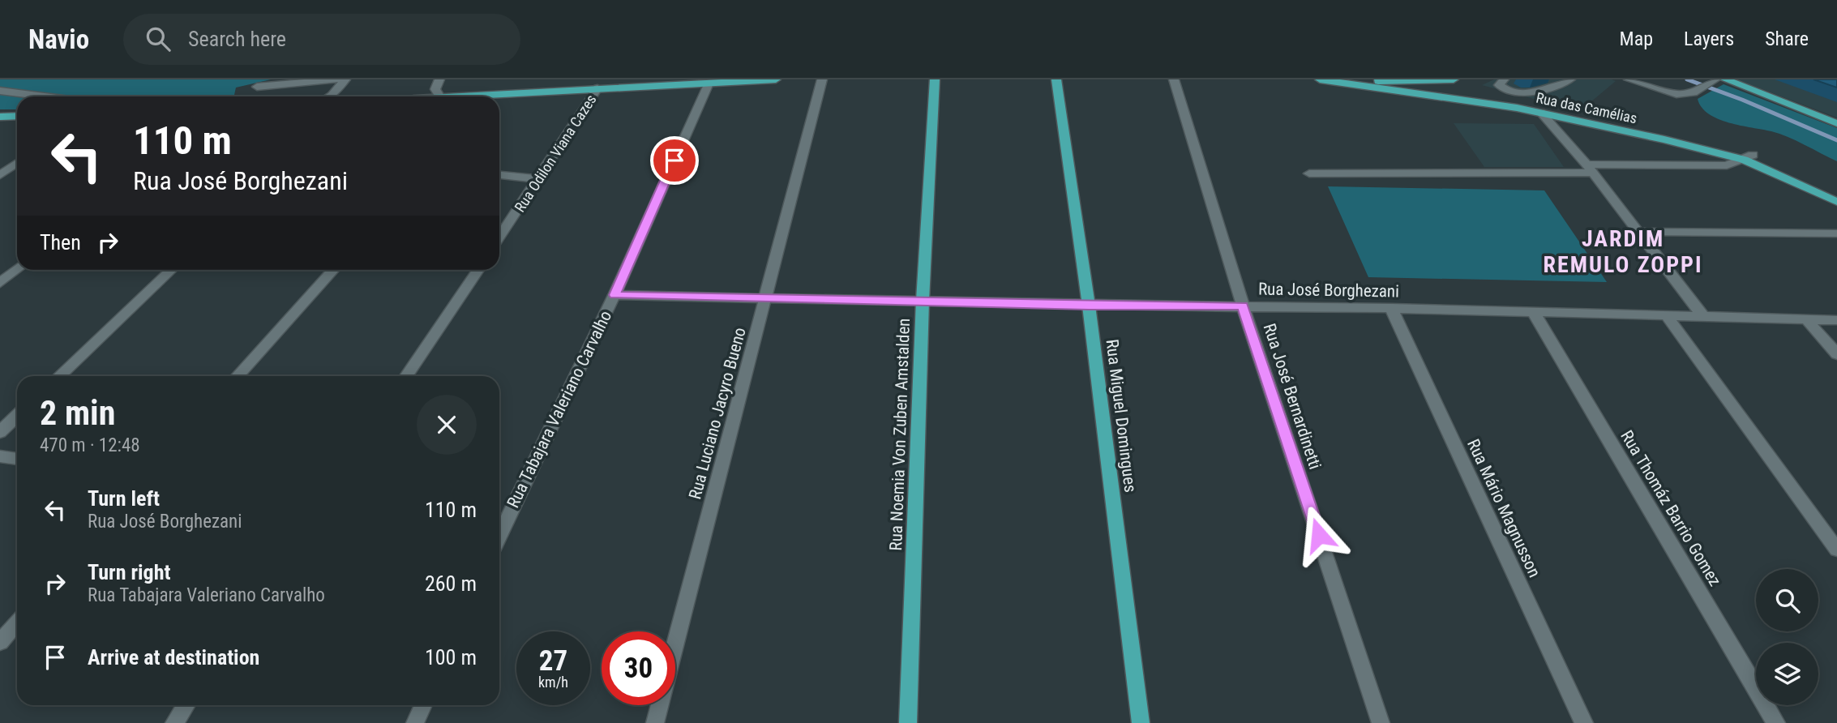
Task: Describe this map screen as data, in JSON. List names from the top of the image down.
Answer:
{
  "streets": {
    "main road": ["Rua das Camélias", "Rua Miguel Domingues", "Rua Noemia Von Zuben Amstalden"],
    "street": [
      "Rua Odilon Viana Cazes",
      "Rua José Borghezani",
      "Rua José Bernardinetti",
      "Rua Tabajara Valeriano Carvalho",
      "Rua Luciano Jacyro Bueno",
      "Rua Mário Magnusson",
      "Rua Thomáz Barrio Gomez"
    ]
  },
  "crossings": [
    ["Rua José Borghezani", "Rua José Bernardinetti"],
    ["Rua José Borghezani", "Rua Tabajara Valeriano Carvalho"],
    ["Rua José Borghezani", "Rua Luciano Jacyro Bueno"],
    ["Rua José Borghezani", "Rua Miguel Domingues"],
    ["Rua José Borghezani", "Rua Noemia Von Zuben Amstalden"],
    ["Rua José Borghezani", "Rua Mário Magnusson"],
    ["Rua José Borghezani", "Rua Thomáz Barrio Gomez"]
  ],
  "districts": ["JARDIM REMULO ZOPPI"],
  "page": {
    "header": "Navio",
    "search": "Search here",
    "nav": ["Map", "Layers", "Share"],
    "turn": ["110 m", "Rua José Borghezani"],
    "then": "Then",
    "heading": ["2 min", "470 m · 12:48"],
    "list": [
      {
        "name": "Turn left",
        "note": "Rua José Borghezani",
        "value": "110 m"
      },
      {
        "name": "Turn right",
        "note": "Rua Tabajara Valeriano Carvalho",
        "value": "260 m"
      },
      {
        "name": "Arrive at destination",
        "value": "100 m"
      }
    ],
    "speed": "27 km/h",
    "limit": "30"
  }
}
